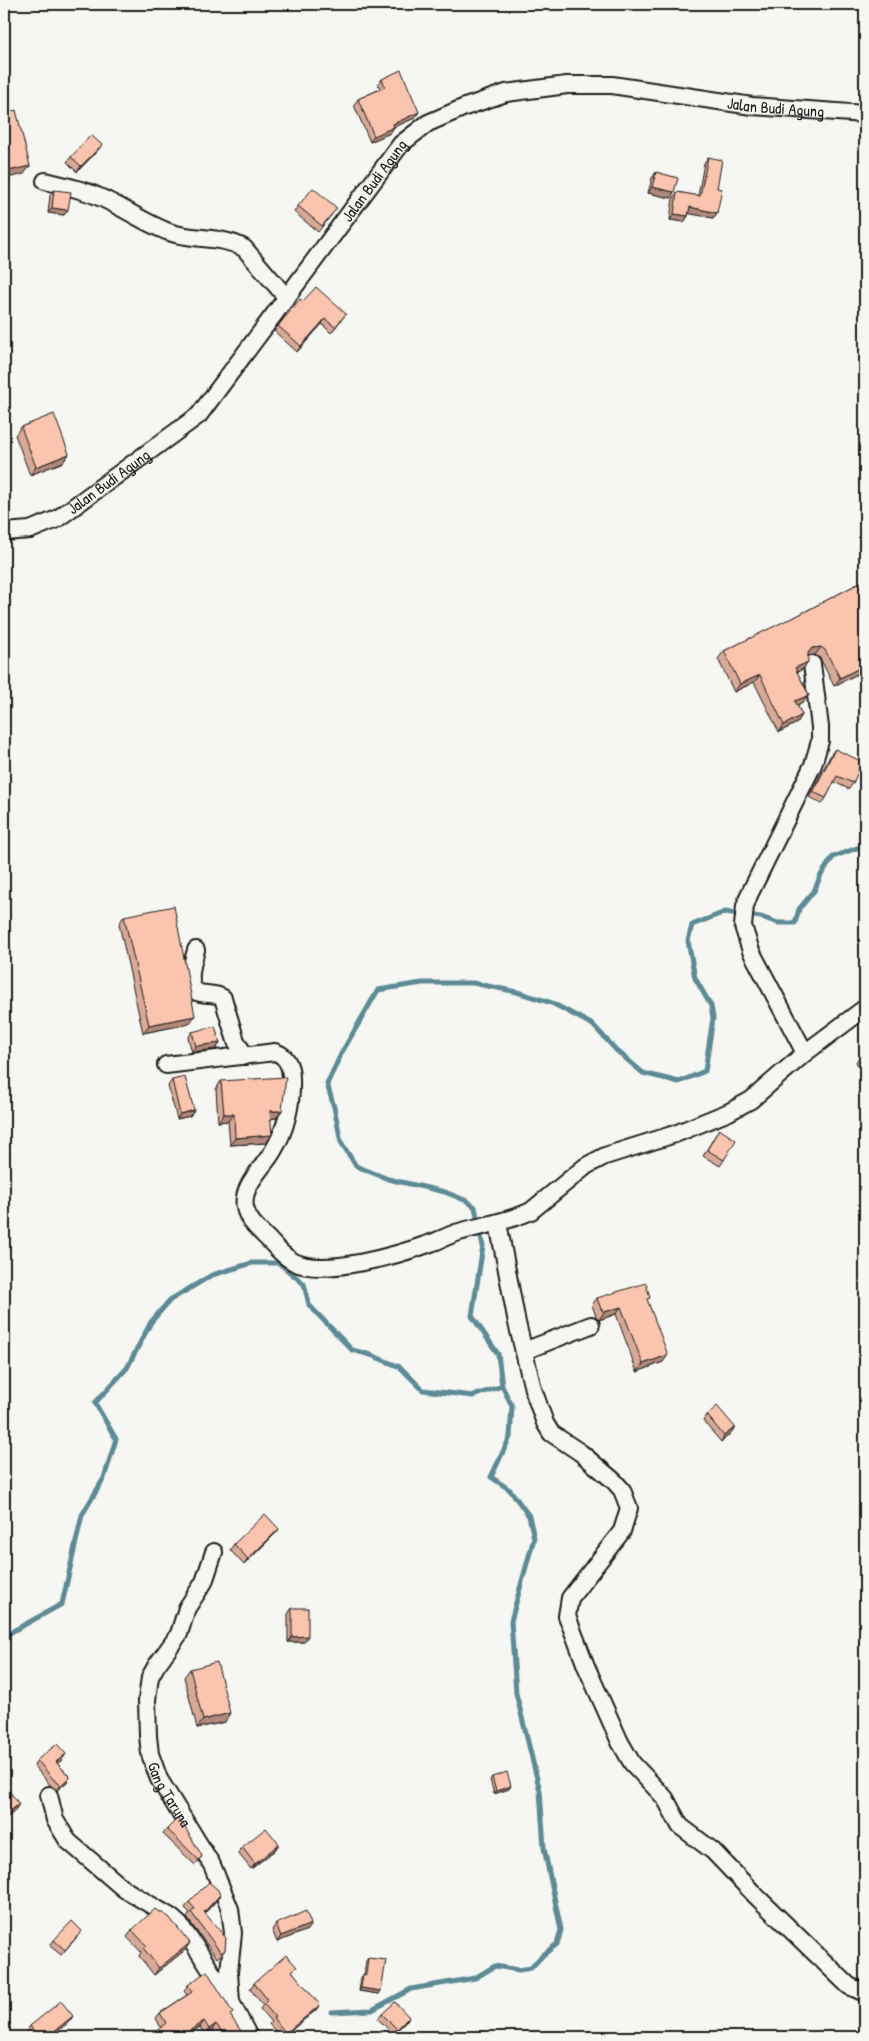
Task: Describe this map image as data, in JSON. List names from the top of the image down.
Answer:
{
  "streets": {
    "street": ["Jalan Budi Agung", "Gang Taruna"]
  }
}
